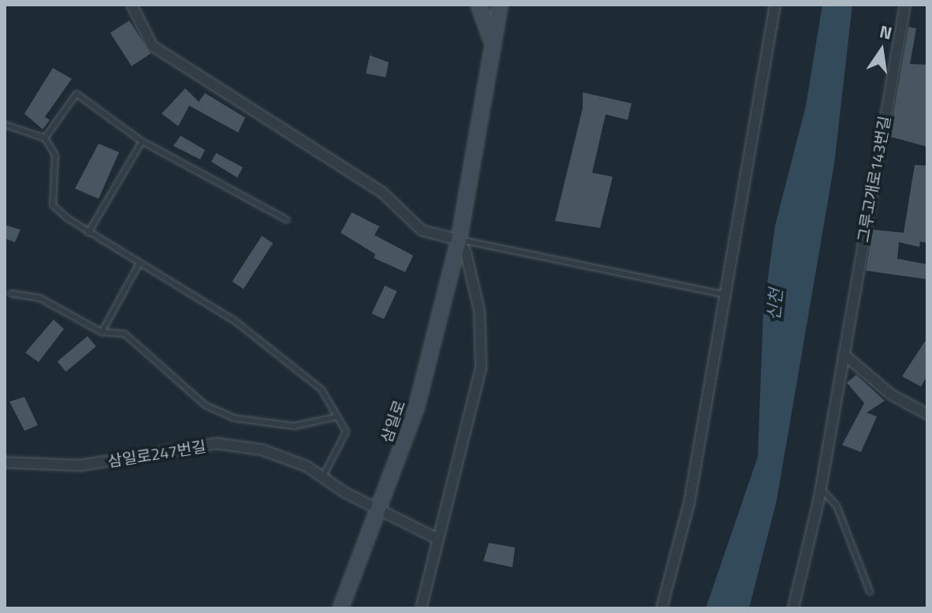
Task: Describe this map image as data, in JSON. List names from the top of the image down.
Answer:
{
  "streets": {
    "main road": ["삼일로"],
    "street": ["그루고개로143번길", "삼일로247번길"]
  },
  "crossings": [
    ["삼일로", "삼일로247번길"]
  ],
  "water": ["신천"],
  "north": "top"
}
